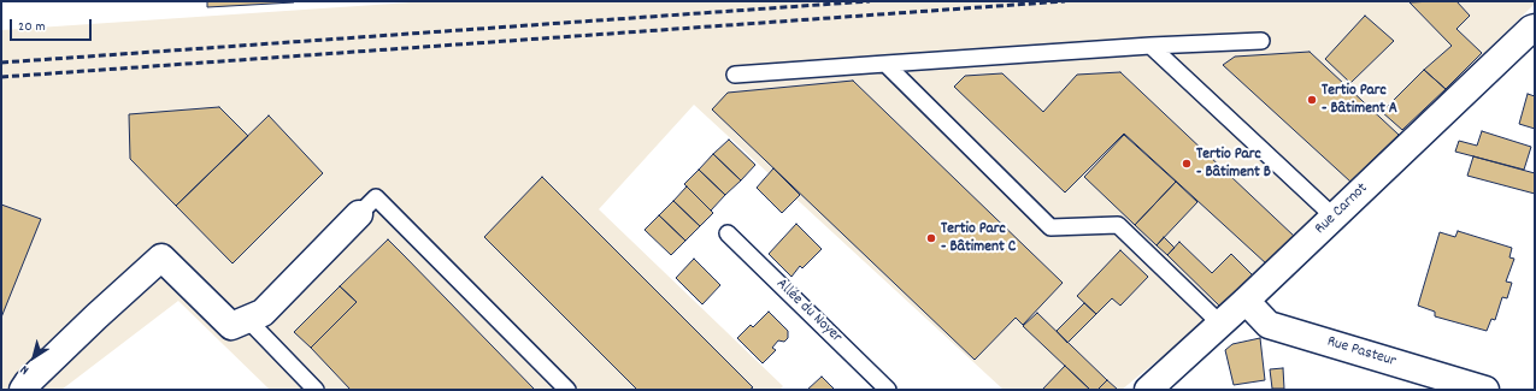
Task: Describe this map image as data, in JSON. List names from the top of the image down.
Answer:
{
  "streets": {
    "street": ["Rue Carnot", "Rue Pasteur"],
    "lane": ["Allée du Noyer"]
  },
  "crossings": [
    ["Rue Carnot", "Rue Pasteur"]
  ],
  "places": ["Tertio Parc - Bâtiment A", "Tertio Parc - Bâtiment B", "Tertio Parc - Bâtiment C"],
  "scale_bar": "20 m",
  "north": "bottom left"
}
